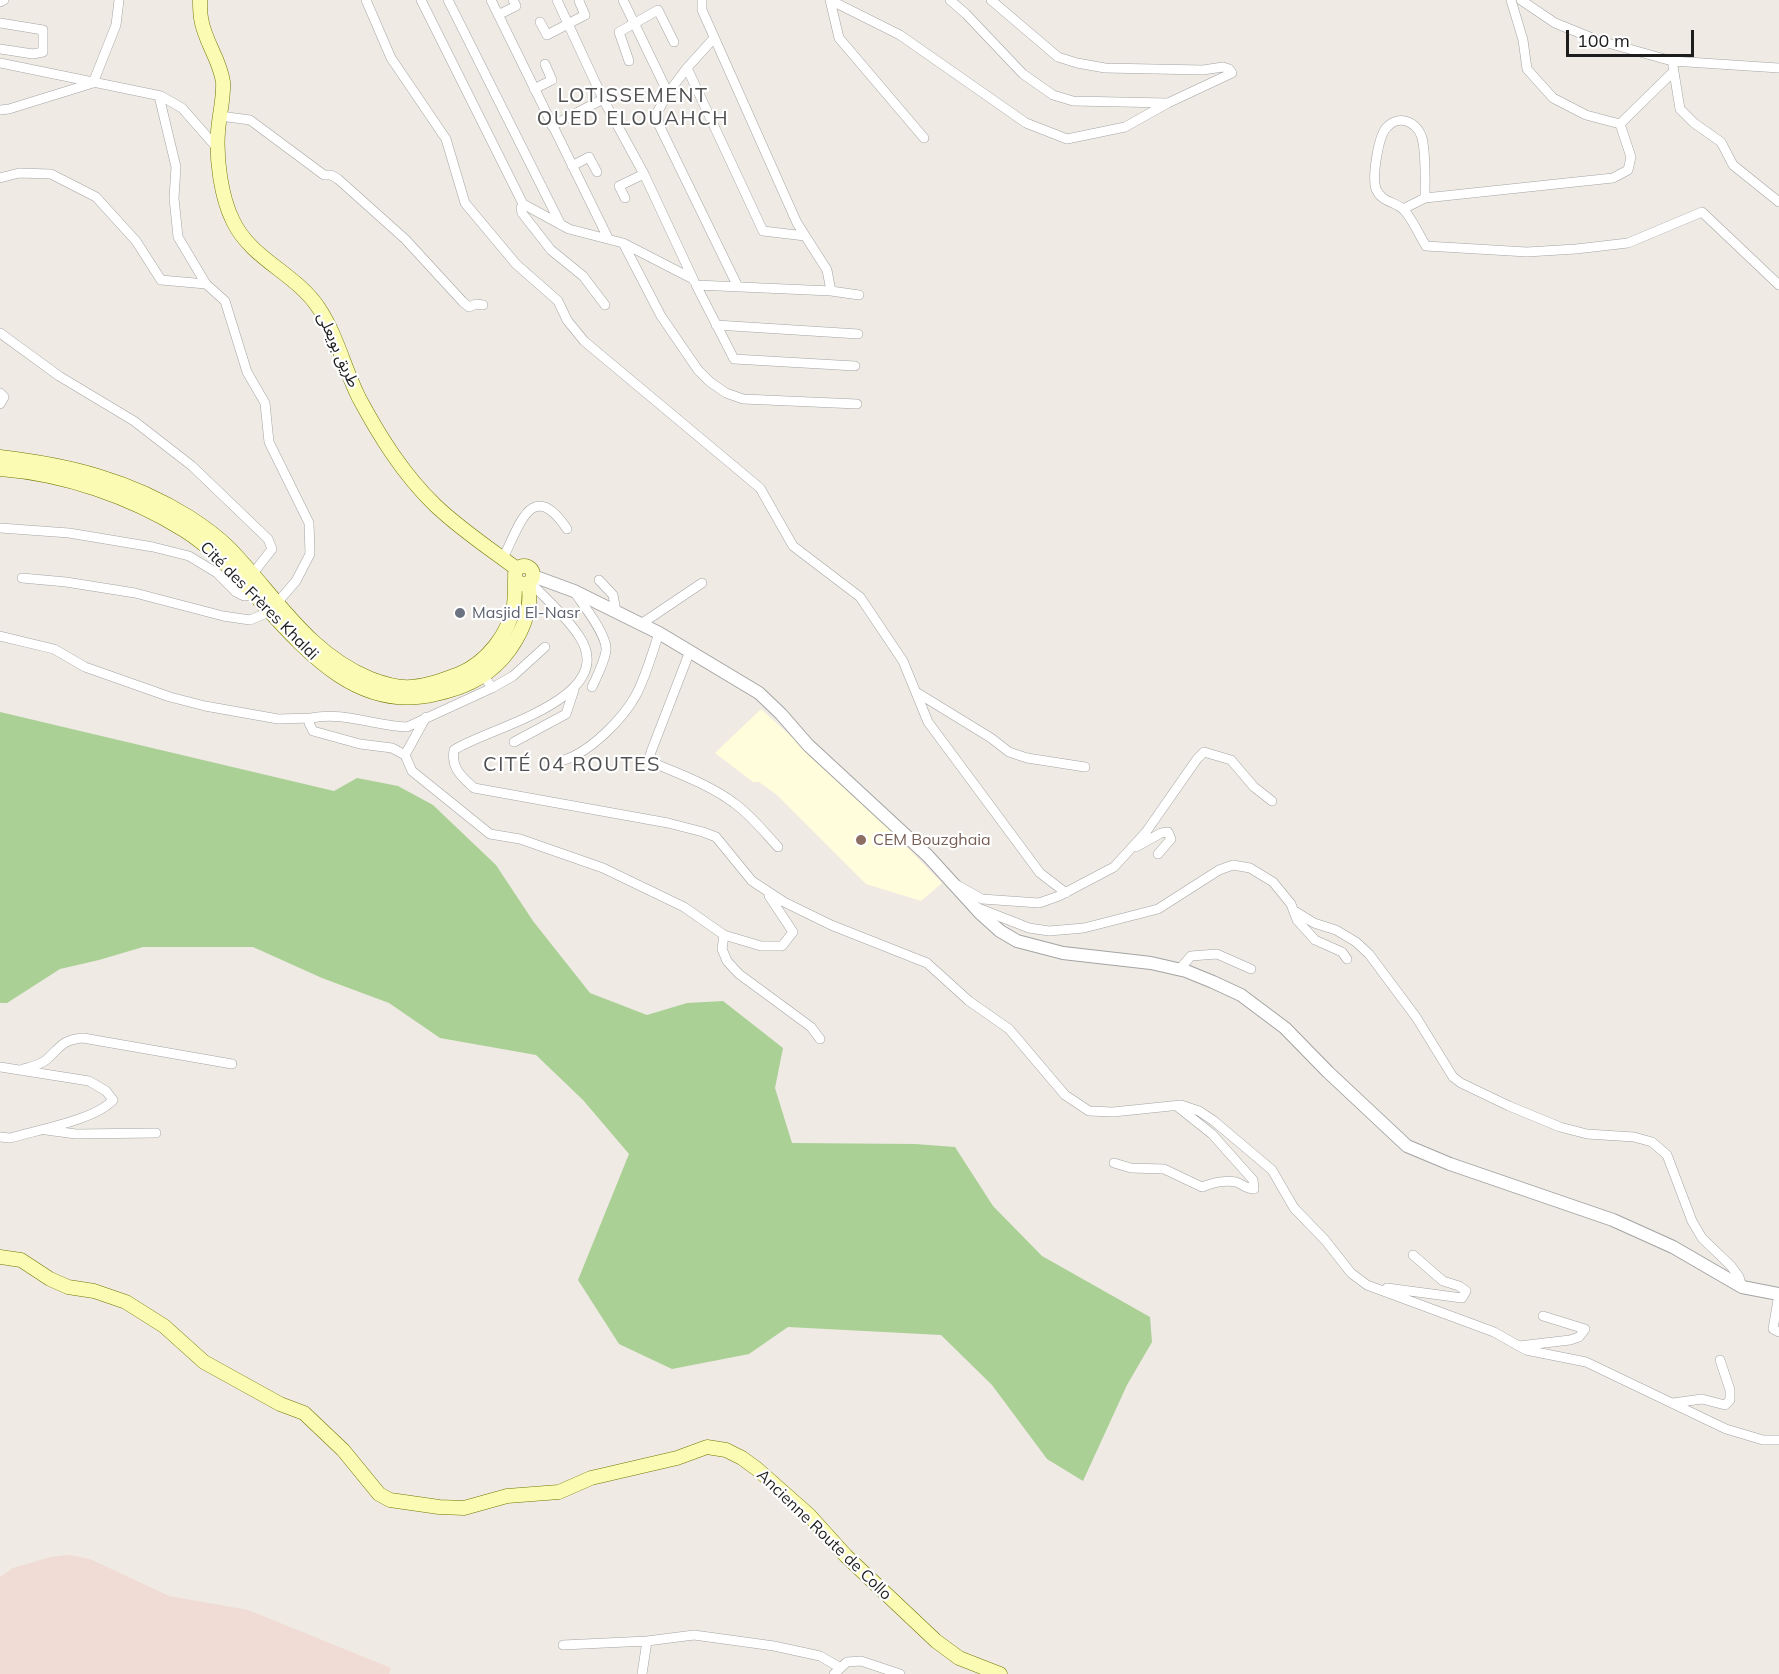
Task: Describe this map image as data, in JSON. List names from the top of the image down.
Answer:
{
  "streets": {
    "main road": ["طريق بويعلى", "Cité des Frères Khaldi", "Ancienne Route de Collo"]
  },
  "crossings": [
    ["طريق بويعلى", "Cité des Frères Khaldi"]
  ],
  "districts": ["LOTISSEMENT OUED ELOUAHCH", "CITÉ 04 ROUTES"],
  "places": ["Masjid El-Nasr", "CEM Bouzghaia"],
  "scale_bar": "100 m"
}
